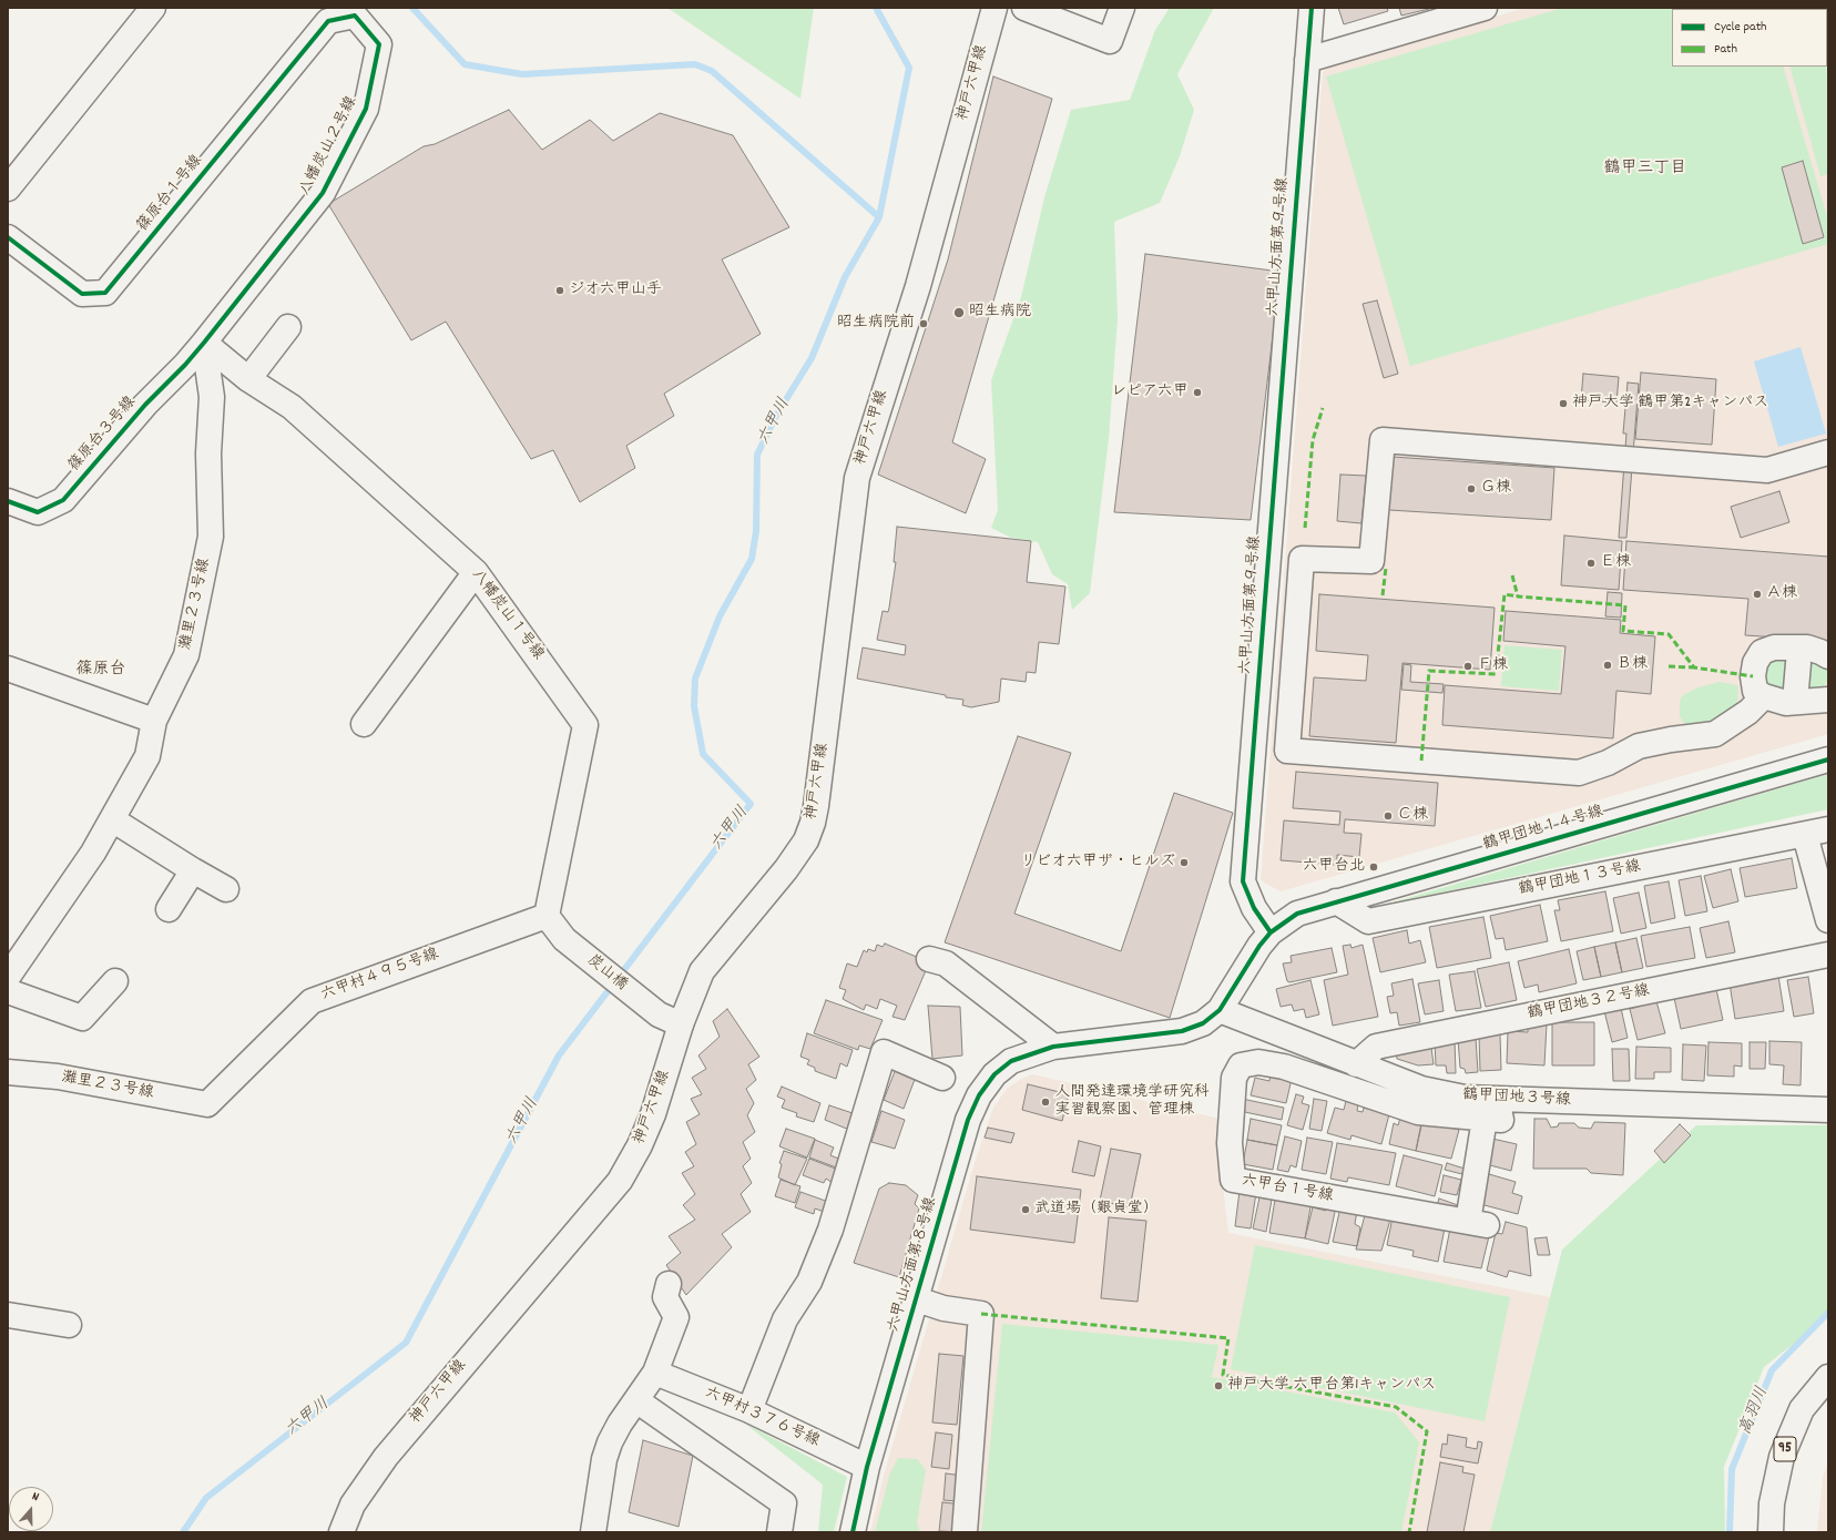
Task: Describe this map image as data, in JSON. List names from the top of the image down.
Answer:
{
  "streets": {
    "street": [
      "神戸六甲線",
      "八幡炭山２号線",
      "篠原台１号線",
      "六甲山方面第９号線",
      "篠原台３号線",
      "灘里２３号線",
      "八幡炭山１号線",
      "鶴甲団地１４号線",
      "鶴甲団地１３号線",
      "炭山橋",
      "六甲村４９５号線",
      "鶴甲団地３２号線",
      "鶴甲団地３号線",
      "六甲台１号線",
      "六甲山方面第８号線",
      "六甲村３７６号線",
      "95"
    ]
  },
  "crossings": [
    ["神戸六甲線", "炭山橋"],
    ["八幡炭山２号線", "篠原台１号線"],
    ["八幡炭山２号線", "篠原台３号線"],
    ["八幡炭山２号線", "灘里２３号線"],
    ["八幡炭山２号線", "八幡炭山１号線"],
    ["六甲山方面第９号線", "鶴甲団地１４号線"],
    ["篠原台３号線", "灘里２３号線"],
    ["篠原台３号線", "八幡炭山１号線"],
    ["灘里２３号線", "八幡炭山１号線"],
    ["灘里２３号線", "六甲村４９５号線"],
    ["八幡炭山１号線", "炭山橋"],
    ["八幡炭山１号線", "六甲村４９５号線"],
    ["鶴甲団地１４号線", "鶴甲団地１３号線"],
    ["炭山橋", "六甲村４９５号線"],
    ["鶴甲団地３２号線", "鶴甲団地３号線"],
    ["鶴甲団地３号線", "六甲台１号線"],
    ["六甲山方面第８号線", "六甲村３７６号線"]
  ],
  "districts": ["鶴甲三丁目", "篠原台"],
  "water": ["六甲川", "高羽川"],
  "places": [
    "ジオ六甲山手",
    "昭生病院",
    "昭生病院前",
    "レピア六甲",
    "神戸大学 鶴甲第2キャンパス",
    "Ｇ棟",
    "Ｅ棟",
    "Ａ棟",
    "Ｂ棟",
    "Ｆ棟",
    "Ｃ棟",
    "リビオ六甲ザ・ヒルズ",
    "六甲台北",
    "人間発達環境学研究科 実習観察園、管理棟",
    "武道場（艱貞堂）",
    "神戸大学 六甲台第1キャンパス"
  ],
  "legend": ["Cycle path", "Path"],
  "north": "top"
}
